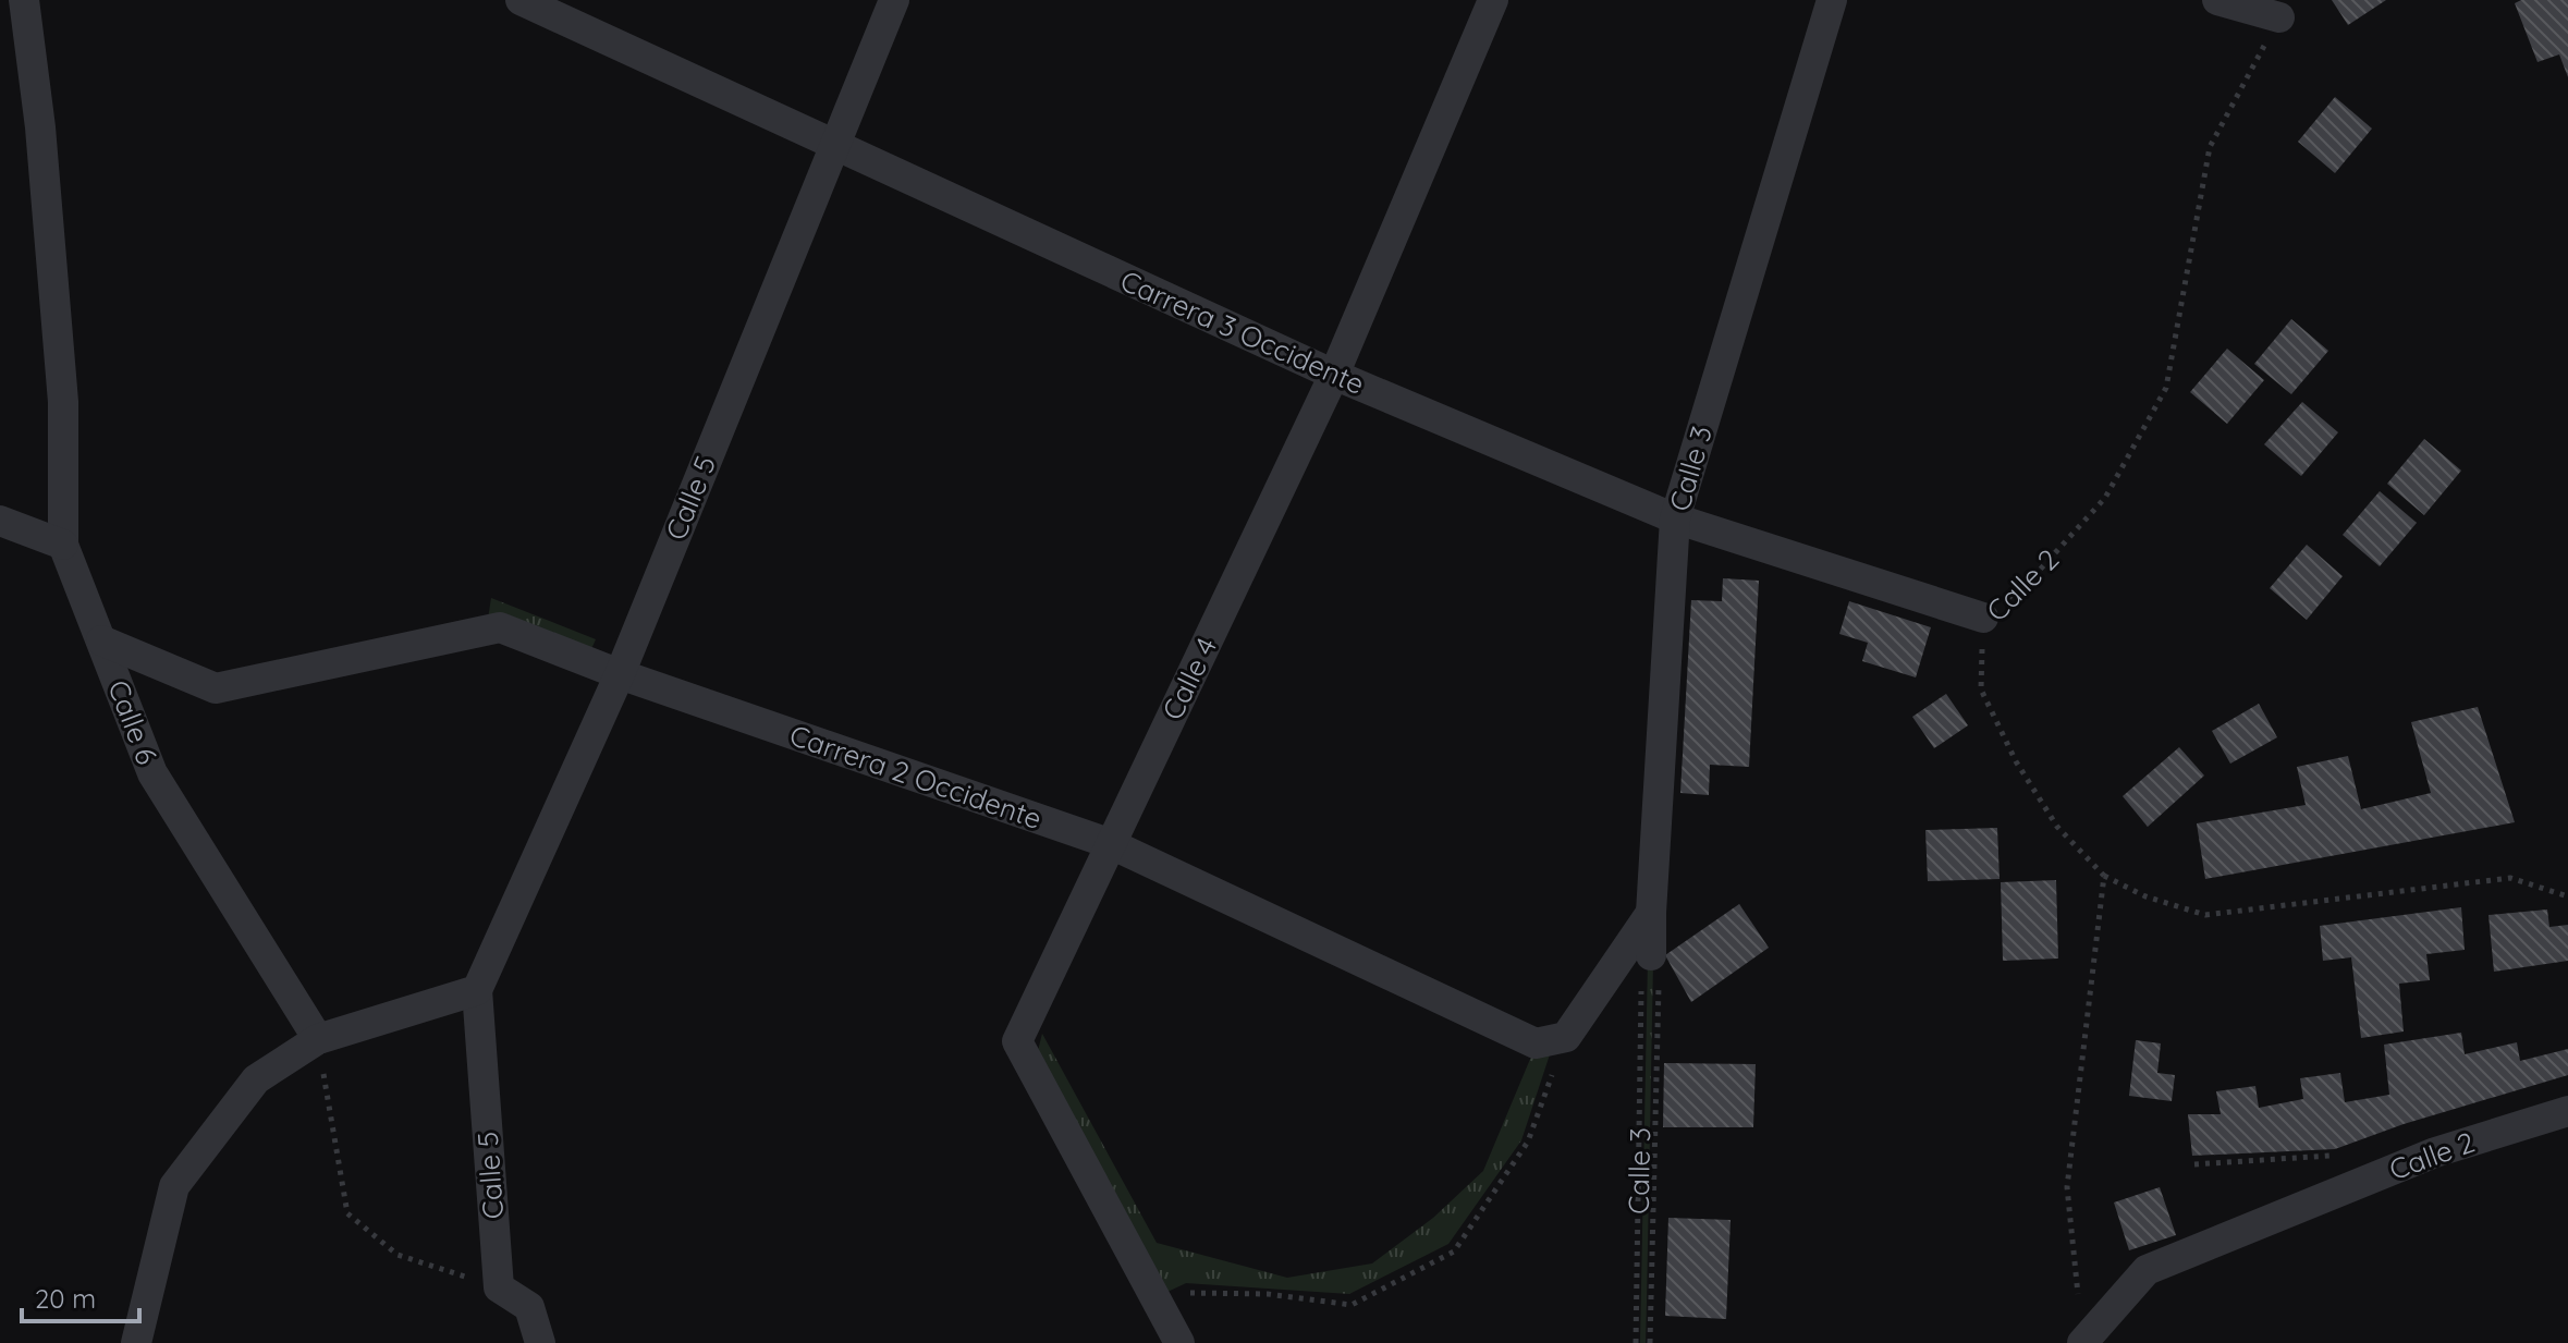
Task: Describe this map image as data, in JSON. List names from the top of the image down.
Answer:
{
  "streets": {
    "street": [
      "Carrera 3 Occidente",
      "Calle 3",
      "Calle 5",
      "Calle 2",
      "Calle 4",
      "Calle 6",
      "Carrera 2 Occidente"
    ]
  },
  "crossings": [
    ["Carrera 3 Occidente", "Calle 3"],
    ["Carrera 3 Occidente", "Calle 5"],
    ["Carrera 3 Occidente", "Calle 2"],
    ["Carrera 3 Occidente", "Calle 4"],
    ["Calle 5", "Carrera 2 Occidente"],
    ["Calle 4", "Carrera 2 Occidente"],
    ["Calle 6", "Carrera 2 Occidente"]
  ],
  "scale_bar": "20 m"
}
